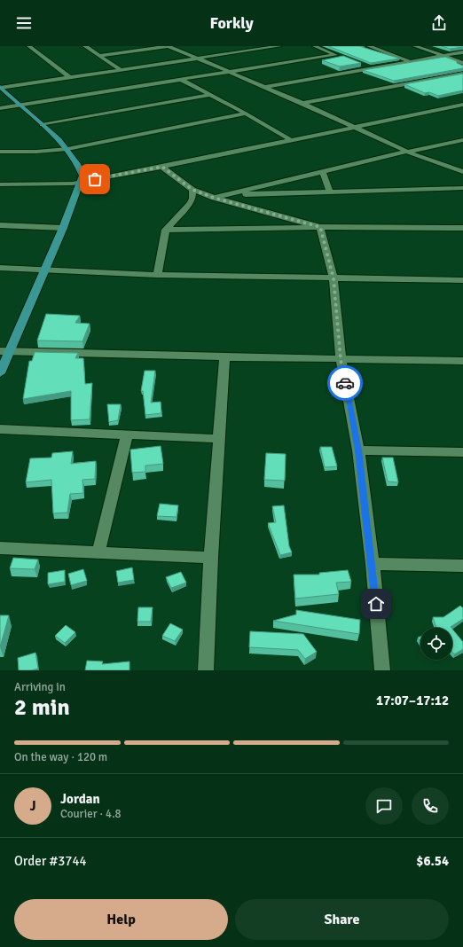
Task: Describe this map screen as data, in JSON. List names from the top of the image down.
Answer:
{
  "page": {
    "header": "Forkly",
    "heading": ["2 min", "Arriving in", "17:07–17:12"],
    "panel": [
      "Jordan",
      "Courier · 4.8",
      "Order #3744",
      "$6.54"
    ],
    "bar": "On the way · 120 m",
    "round": "J",
    "buttons": ["Help", "Share"]
  }
}
